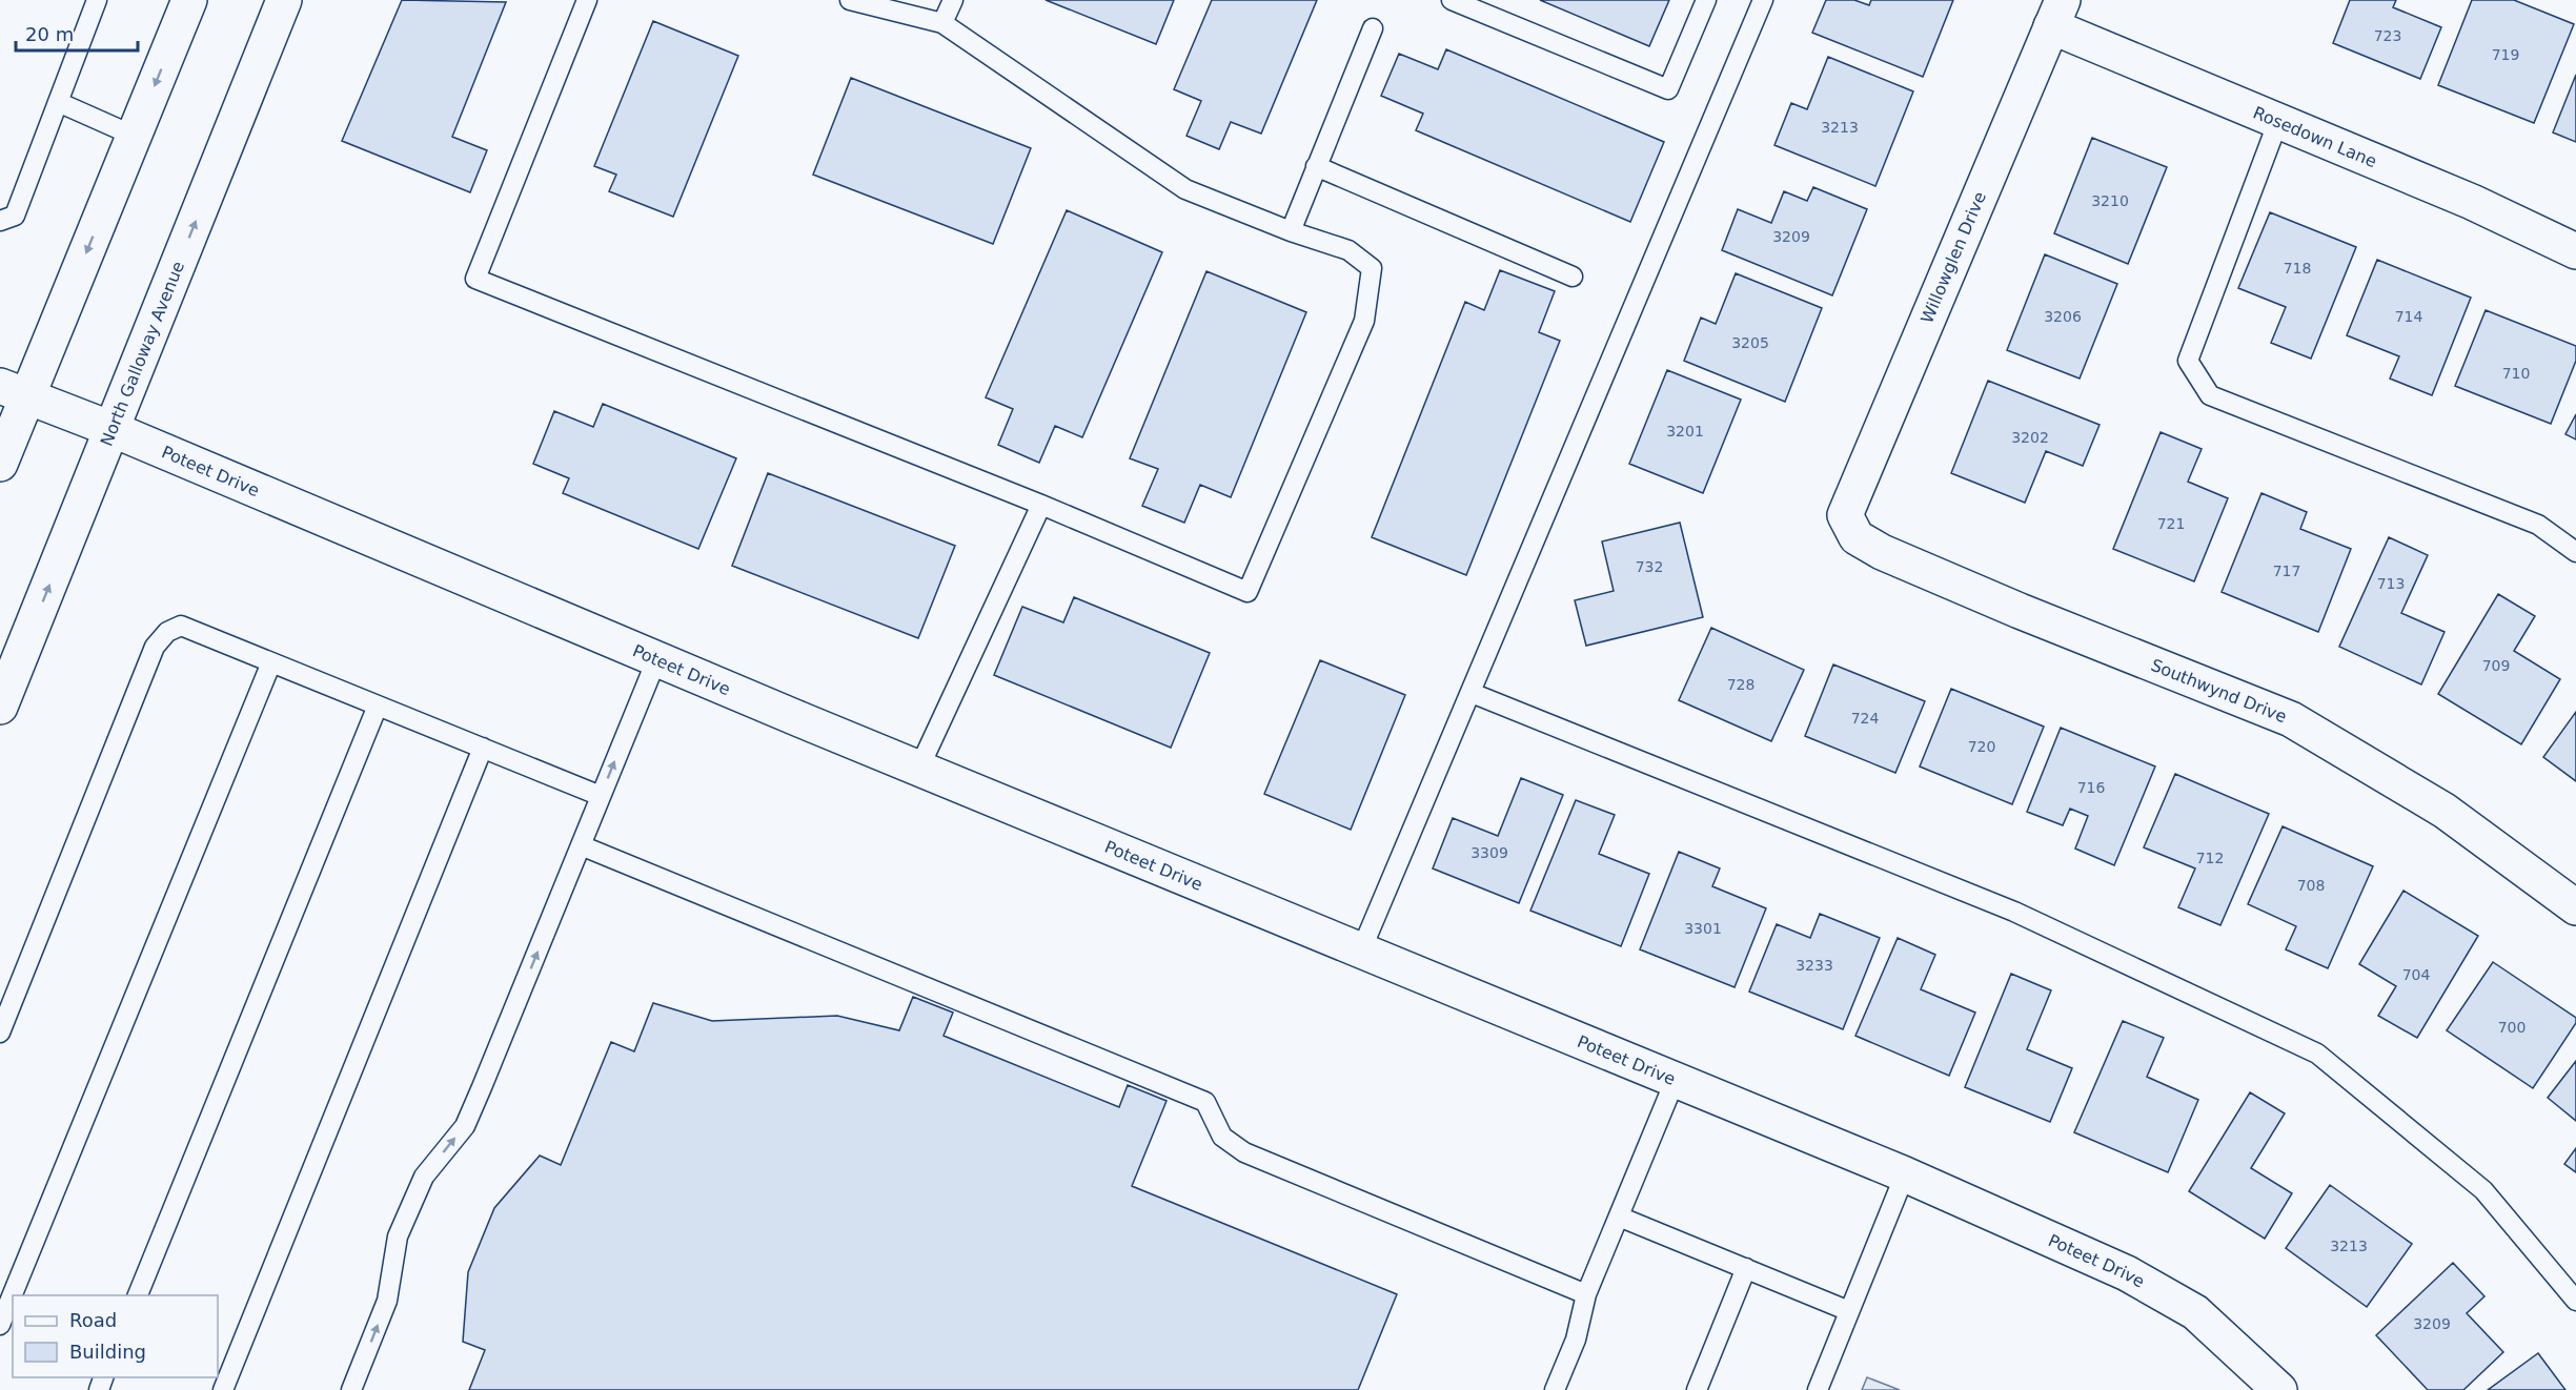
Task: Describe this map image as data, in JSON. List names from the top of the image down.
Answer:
{
  "streets": {
    "street": [
      "Rosedown Lane",
      "Willowglen Drive",
      "North Galloway Avenue",
      "Poteet Drive",
      "Southwynd Drive"
    ]
  },
  "crossings": [
    ["Rosedown Lane", "Willowglen Drive"],
    ["Willowglen Drive", "Southwynd Drive"],
    ["North Galloway Avenue", "Poteet Drive"]
  ],
  "house_numbers": [
    "723",
    "719",
    "3213",
    "3210",
    "3209",
    "718",
    "3206",
    "714",
    "3205",
    "710",
    "3201",
    "3202",
    "721",
    "732",
    "717",
    "713",
    "709",
    "728",
    "724",
    "720",
    "716",
    "3309",
    "712",
    "708",
    "3301",
    "3233",
    "704",
    "700",
    "3213",
    "3209"
  ],
  "legend": ["Road", "Building"],
  "scale_bar": "20 m"
}
